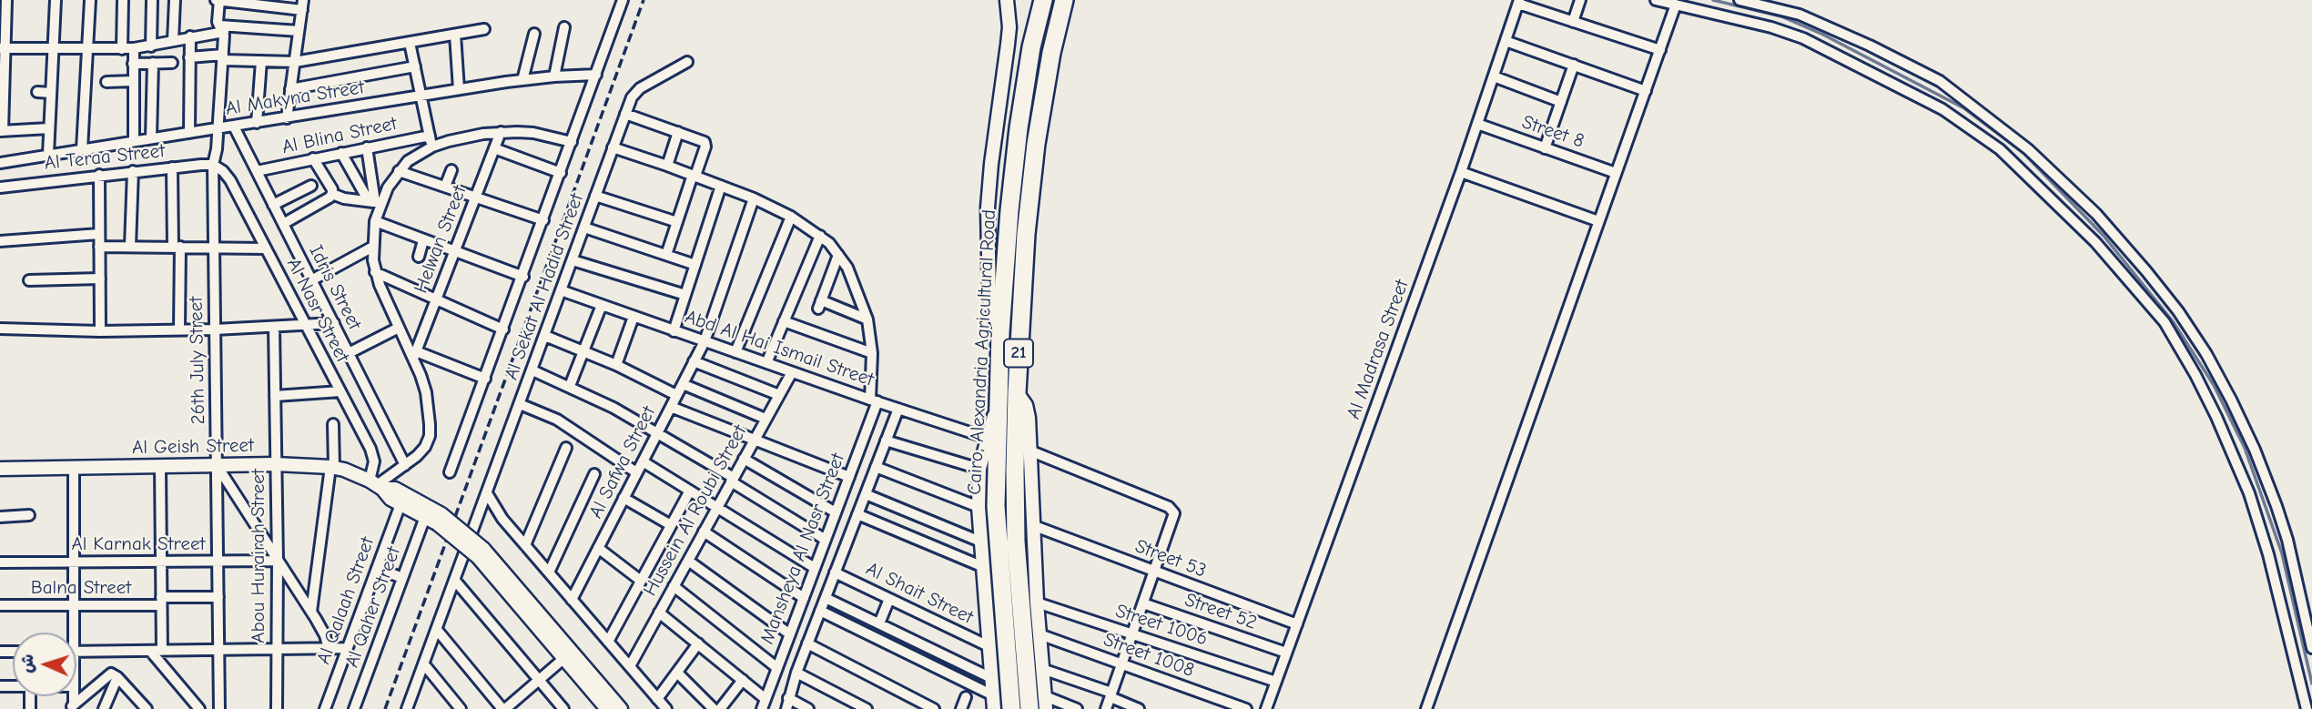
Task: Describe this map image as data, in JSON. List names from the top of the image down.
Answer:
{
  "streets": {
    "highway": ["Cairo, Alexandria Agricultural Road", "21"],
    "main road": ["Al Geish Street"],
    "street": [
      "Al Makyna Street",
      "Street 8",
      "Al Blina Street",
      "Al Teraa Street",
      "Helwan Street",
      "Al Sekat Al Hadid Street",
      "Idris Street",
      "Al Nasr Street",
      "Abd Al Hai Ismail Street",
      "Al Madrasa Street",
      "26th July Street",
      "Al Safwa Street",
      "Hussein Al Roubi Street",
      "Al Karnak Street",
      "Mansheya Al Nasr Street",
      "Abou Hurairah Street",
      "Street 53",
      "Balna Street",
      "Al Shait Street",
      "Al Qalaah Street",
      "Al Qaher Street",
      "Street 52",
      "Street 1006",
      "Street 1008"
    ]
  },
  "crossings": [
    ["Al Makyna Street", "Al Sekat Al Hadid Street"],
    ["Al Makyna Street", "Idris Street"],
    ["Al Makyna Street", "26th July Street"],
    ["Street 8", "Al Madrasa Street"],
    ["Al Blina Street", "Idris Street"],
    ["Al Teraa Street", "Al Nasr Street"],
    ["Al Teraa Street", "26th July Street"],
    ["Al Sekat Al Hadid Street", "Abd Al Hai Ismail Street"],
    ["Al Sekat Al Hadid Street", "Al Geish Street"],
    ["Al Sekat Al Hadid Street", "Mansheya Al Nasr Street"],
    ["Al Nasr Street", "26th July Street"],
    ["Al Nasr Street", "Al Geish Street"],
    ["Abd Al Hai Ismail Street", "Al Safwa Street"],
    ["Abd Al Hai Ismail Street", "Hussein Al Roubi Street"],
    ["Abd Al Hai Ismail Street", "Mansheya Al Nasr Street"],
    ["Al Madrasa Street", "Street 53"],
    ["Al Madrasa Street", "Street 52"],
    ["Al Madrasa Street", "Street 1006"],
    ["26th July Street", "Al Geish Street"],
    ["26th July Street", "Al Karnak Street"],
    ["26th July Street", "Balna Street"],
    ["Al Geish Street", "Abou Hurairah Street"],
    ["Al Geish Street", "Al Qalaah Street"],
    ["Al Geish Street", "Al Qaher Street"],
    ["Al Safwa Street", "Mansheya Al Nasr Street"],
    ["Al Karnak Street", "Abou Hurairah Street"],
    ["Mansheya Al Nasr Street", "Al Shait Street"]
  ],
  "north": "left"
}
